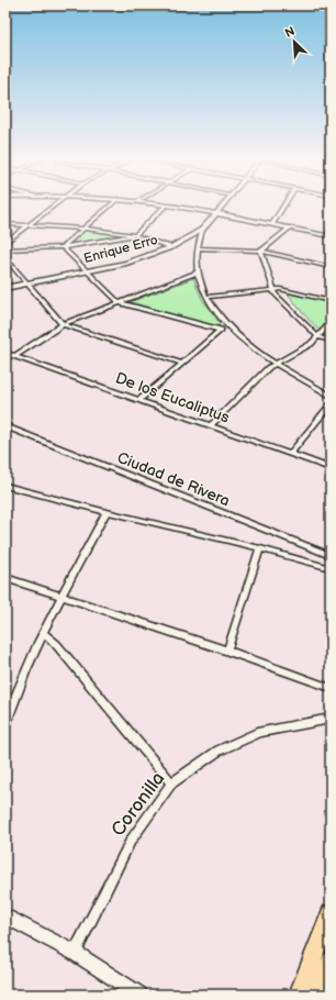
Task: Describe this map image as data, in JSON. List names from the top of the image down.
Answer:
{
  "streets": {
    "street": [
      "Enrique Erro",
      "De los Eucaliptus",
      "Ciudad de Rivera",
      "Coronilla"
    ]
  },
  "north": "top left"
}
